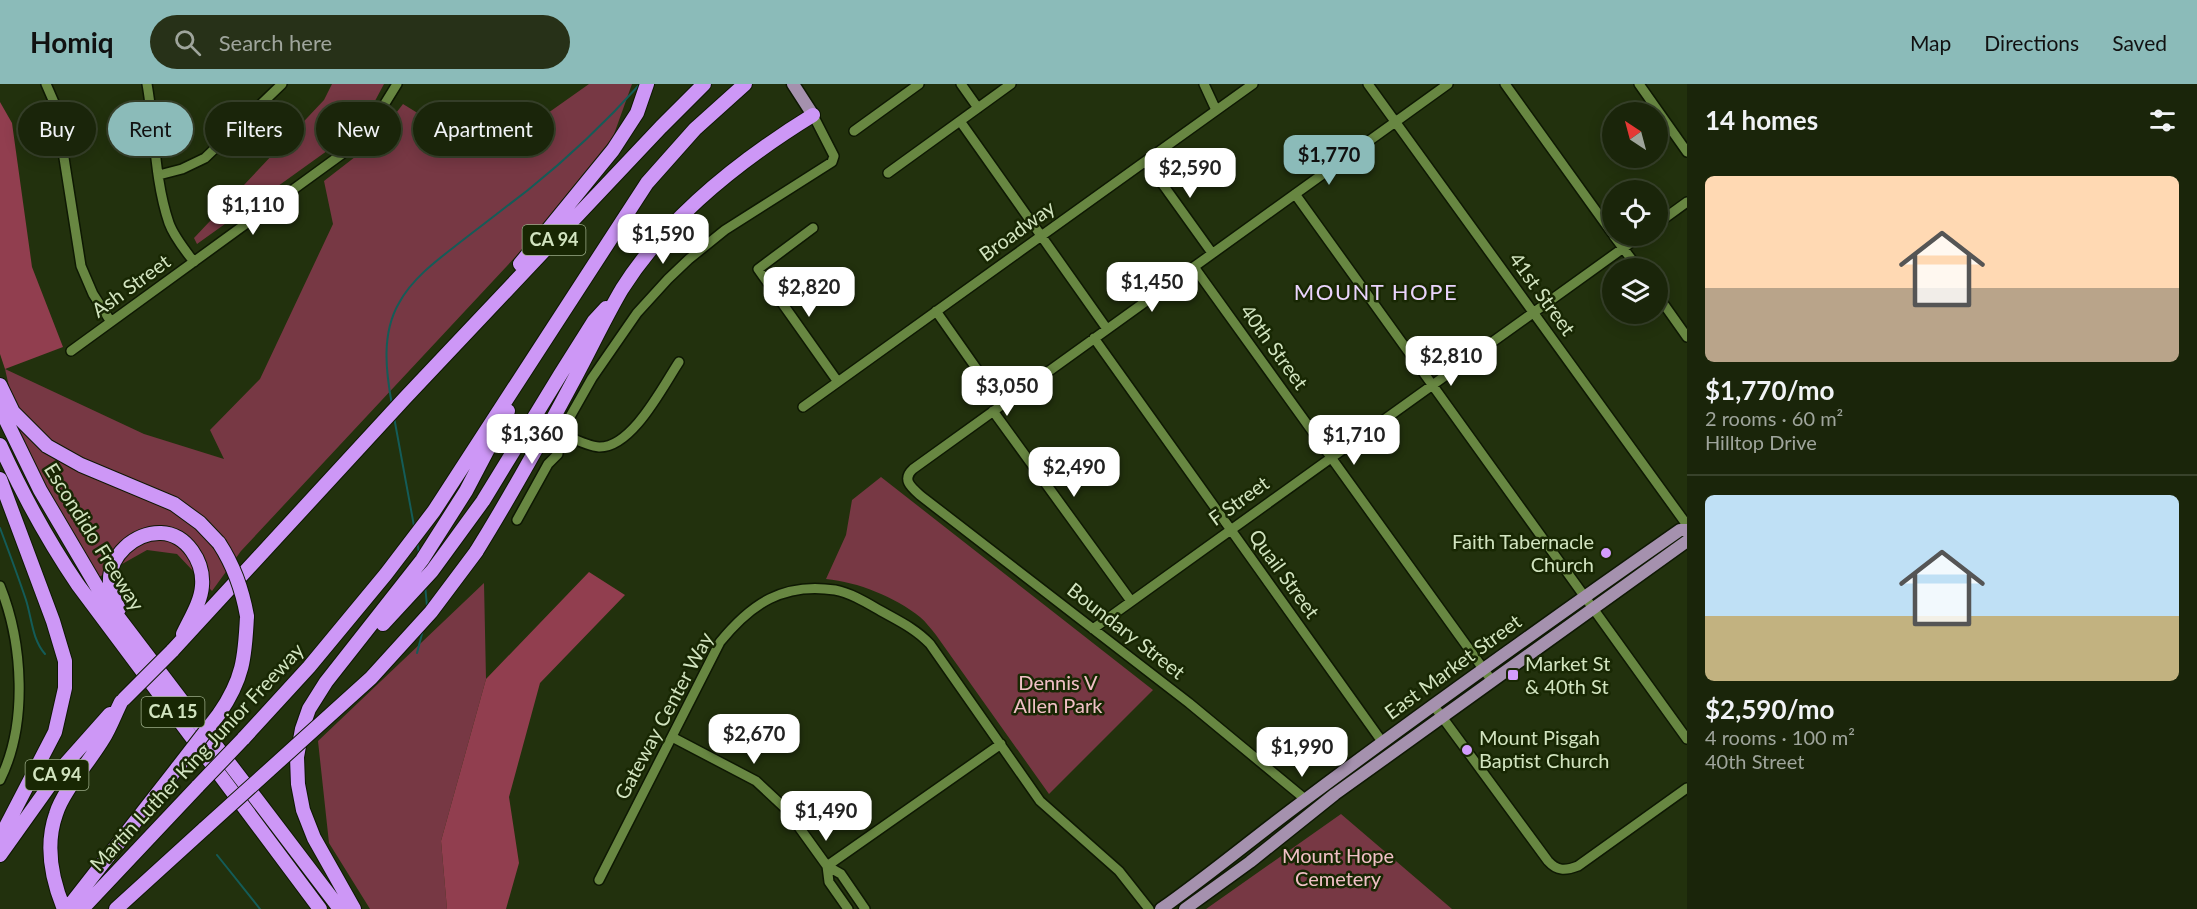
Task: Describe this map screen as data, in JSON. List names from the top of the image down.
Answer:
{
  "streets": {
    "highway": [
      "CA 94",
      "Escondido Freeway",
      "CA 15",
      "Martin Luther King Junior Freeway"
    ],
    "main road": ["East Market Street"],
    "street": [
      "Broadway",
      "Ash Street",
      "41st Street",
      "40th Street",
      "F Street",
      "Quail Street",
      "Boundary Street",
      "Gateway Center Way"
    ]
  },
  "crossings": [
    ["41st Street", "F Street"],
    ["40th Street", "F Street"],
    ["40th Street", "East Market Street"],
    ["F Street", "Quail Street"],
    ["F Street", "Boundary Street"],
    ["Quail Street", "East Market Street"],
    ["Boundary Street", "East Market Street"]
  ],
  "districts": ["MOUNT HOPE"],
  "parks": ["Dennis V Allen Park", "Mount Hope Cemetery"],
  "places": {
    "other": ["Faith Tabernacle Church", "Mount Pisgah Baptist Church"],
    "transit": ["Market St & 40th St"]
  },
  "north": "top left",
  "page": {
    "header": "Homiq",
    "search": "Search here",
    "nav": ["Map", "Directions", "Saved"],
    "heading": "14 homes",
    "chip": [
      "Buy",
      "Rent",
      "Filters",
      "New",
      "Apartment"
    ],
    "price": [
      "$1,770",
      "$2,590",
      "$1,110",
      "$1,590",
      "$1,450",
      "$2,820",
      "$2,810",
      "$3,050",
      "$1,360",
      "$1,710",
      "$2,490",
      "$2,670",
      "$1,990",
      "$1,490"
    ],
    "list": [
      {
        "name": "$1,770/mo",
        "note": "2 rooms · 60 m² · Hilltop Drive"
      },
      {
        "name": "$2,590/mo",
        "note": "4 rooms · 100 m² · 40th Street"
      }
    ]
  }
}
